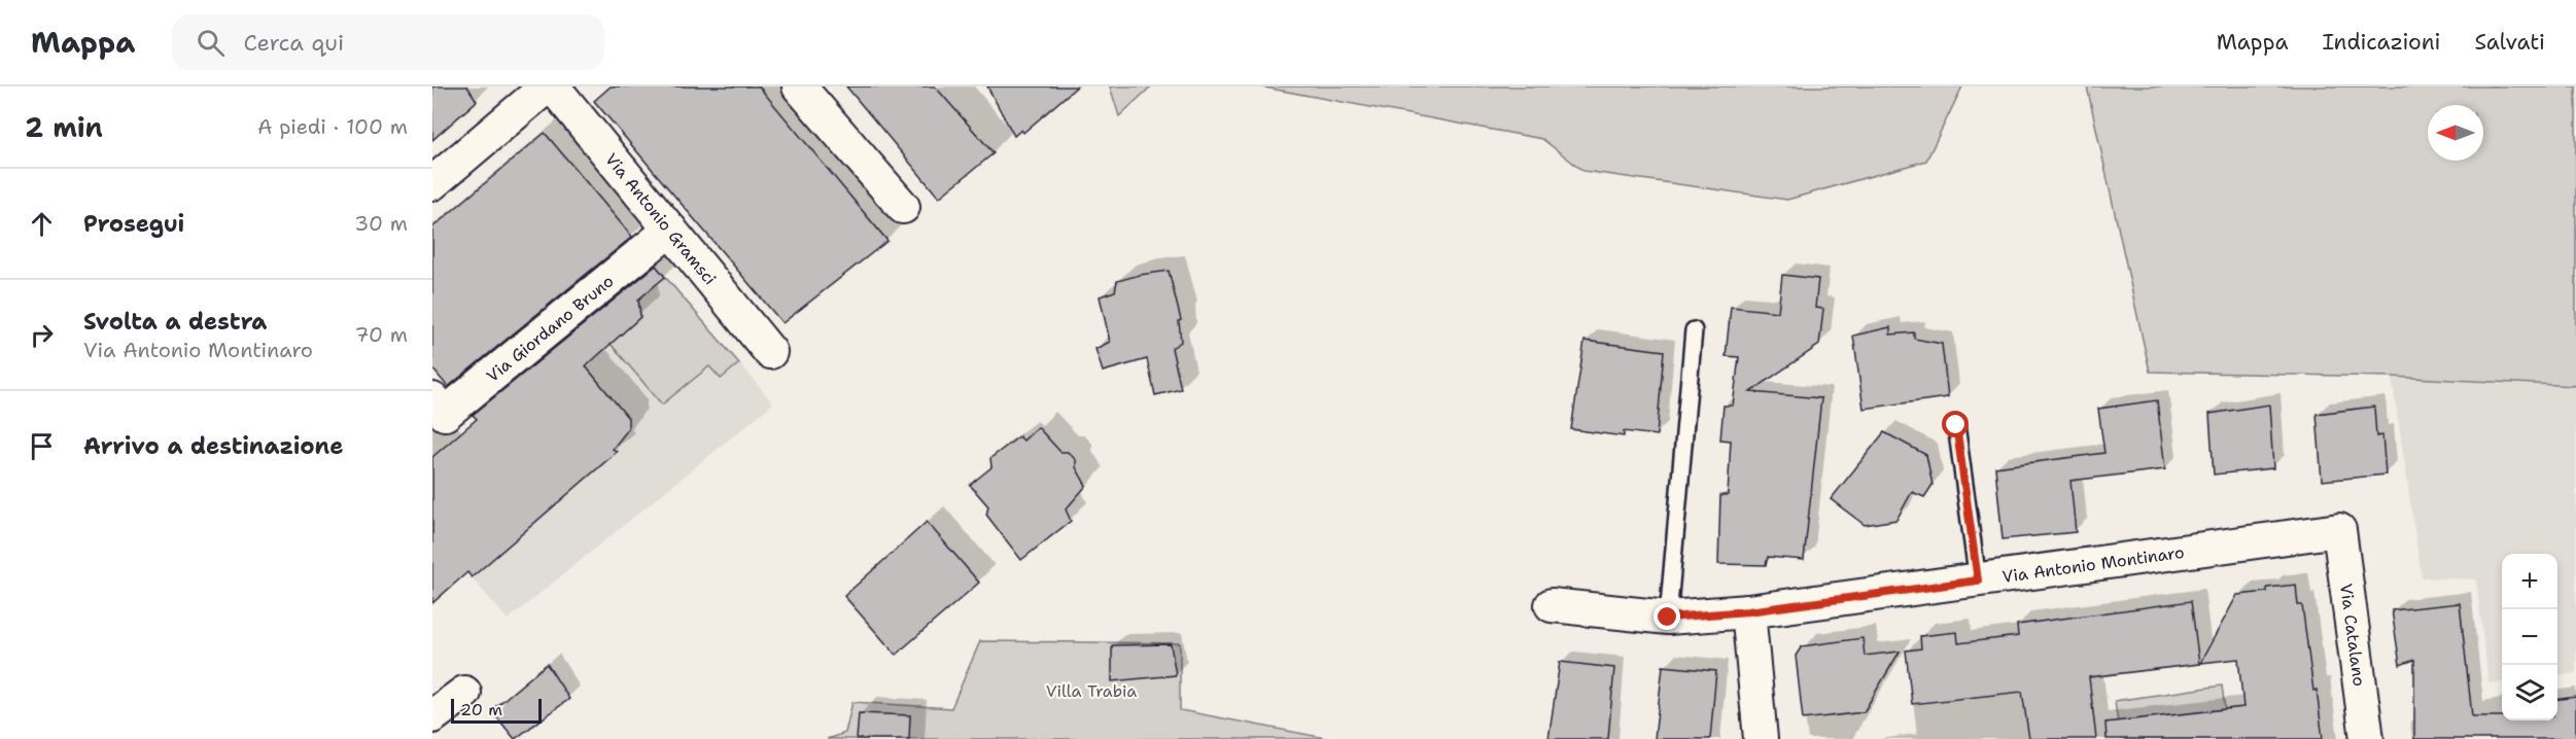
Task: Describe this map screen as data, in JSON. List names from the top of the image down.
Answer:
{
  "streets": {
    "street": [
      "Via Antonio Gramsci",
      "Via Giordano Bruno",
      "Via Antonio Montinaro",
      "Via Catalano"
    ]
  },
  "crossings": [
    ["Via Antonio Gramsci", "Via Giordano Bruno"],
    ["Via Antonio Montinaro", "Via Catalano"]
  ],
  "parks": ["Villa Trabia"],
  "scale_bar": "20 m",
  "north": "left",
  "page": {
    "header": "Mappa",
    "search": "Cerca qui",
    "nav": ["Mappa", "Indicazioni", "Salvati"],
    "heading": ["2 min", "A piedi · 100 m"],
    "list": [
      ["Prosegui", "30 m"],
      ["Svolta a destra", "Via Antonio Montinaro", "70 m"],
      "Arrivo a destinazione"
    ],
    "map_buttons": ["+", "−"],
    "scale": "20 m"
  }
}
